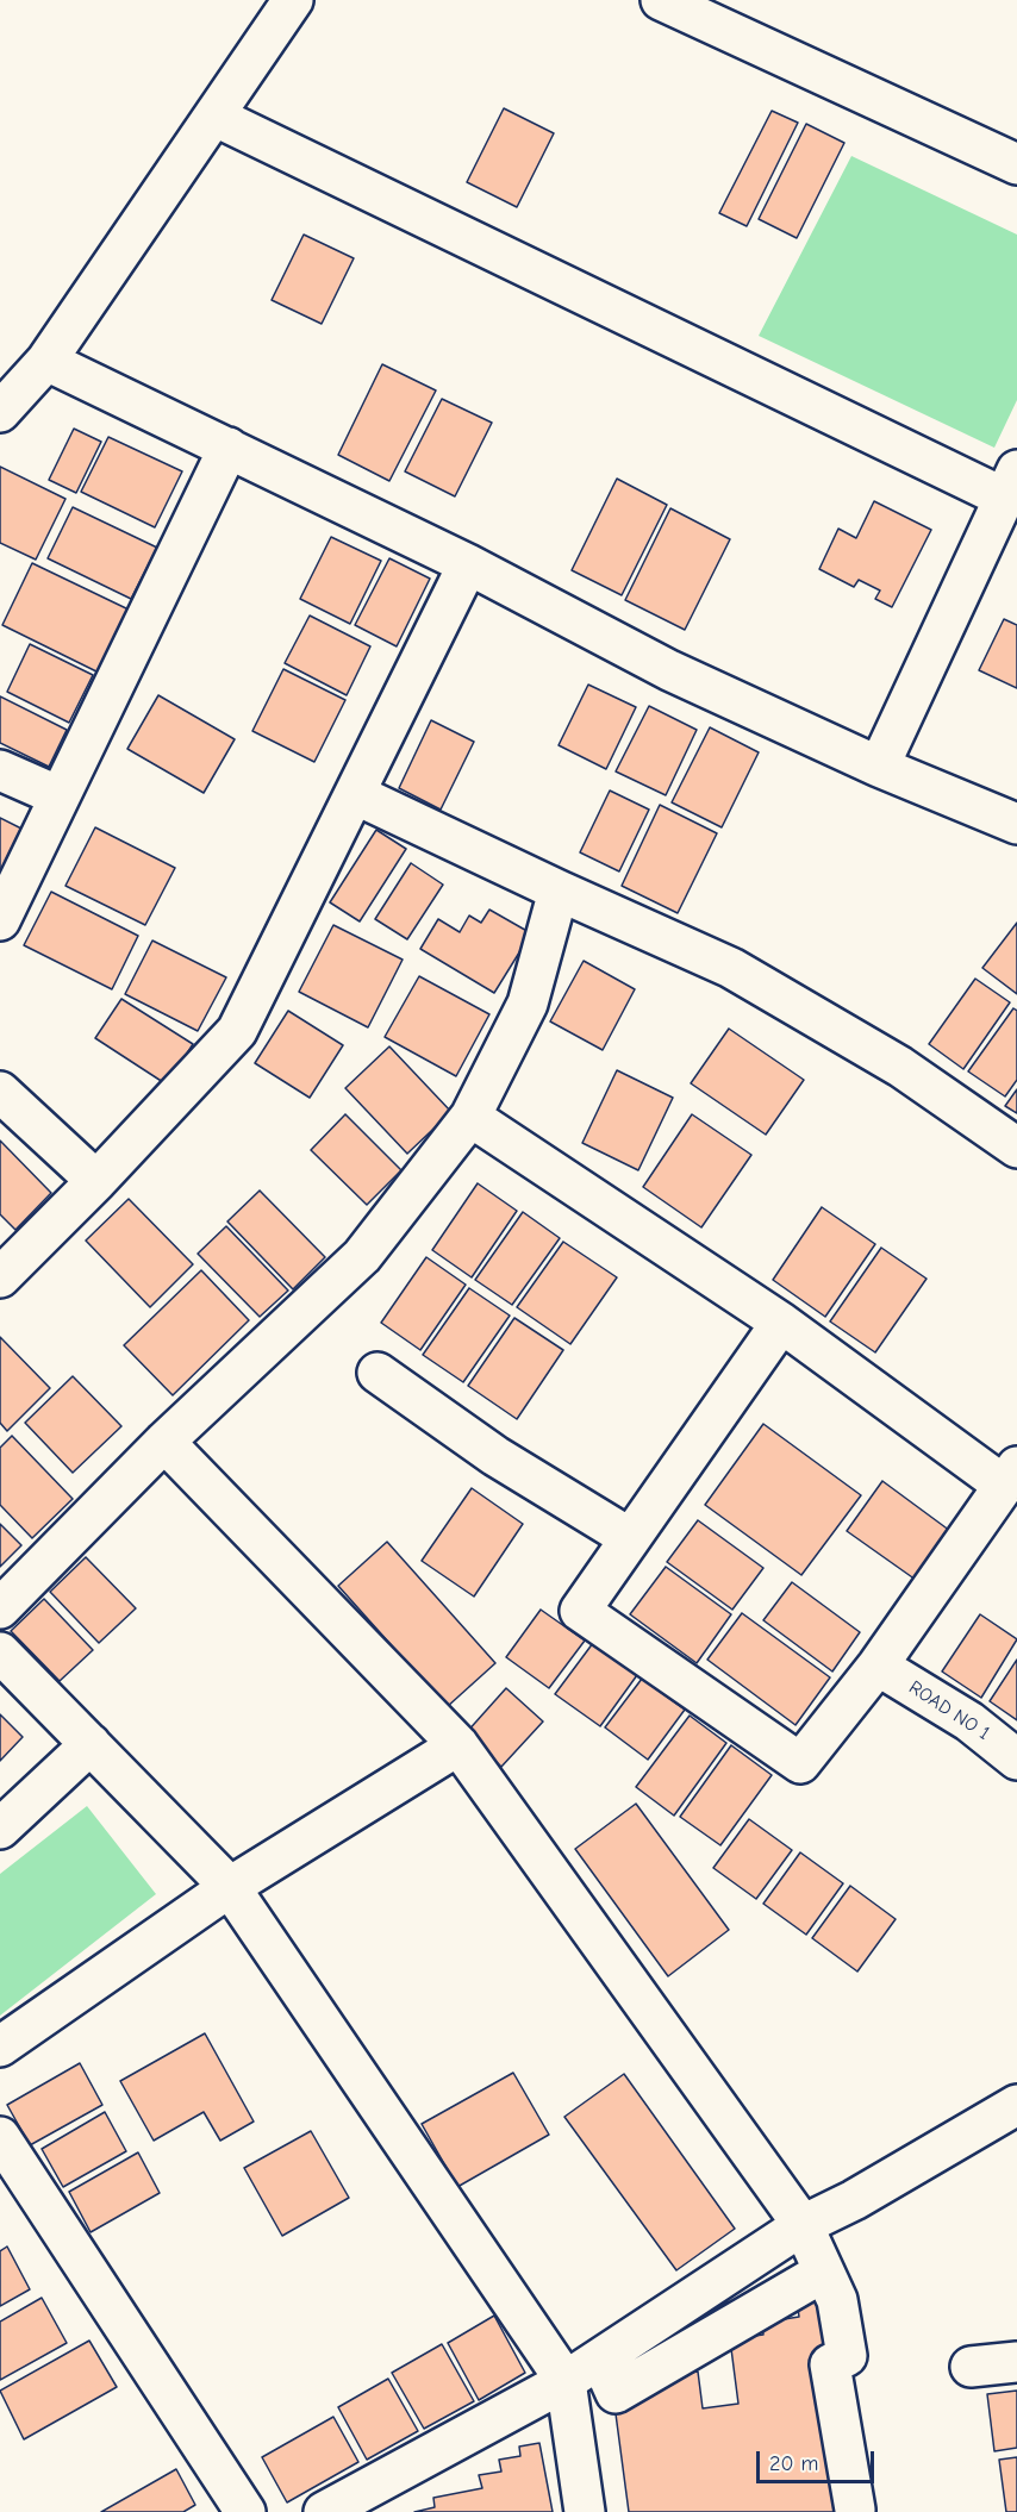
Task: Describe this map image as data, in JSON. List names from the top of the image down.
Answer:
{
  "streets": {
    "street": ["ROAD NO 1"]
  },
  "scale_bar": "20 m"
}
